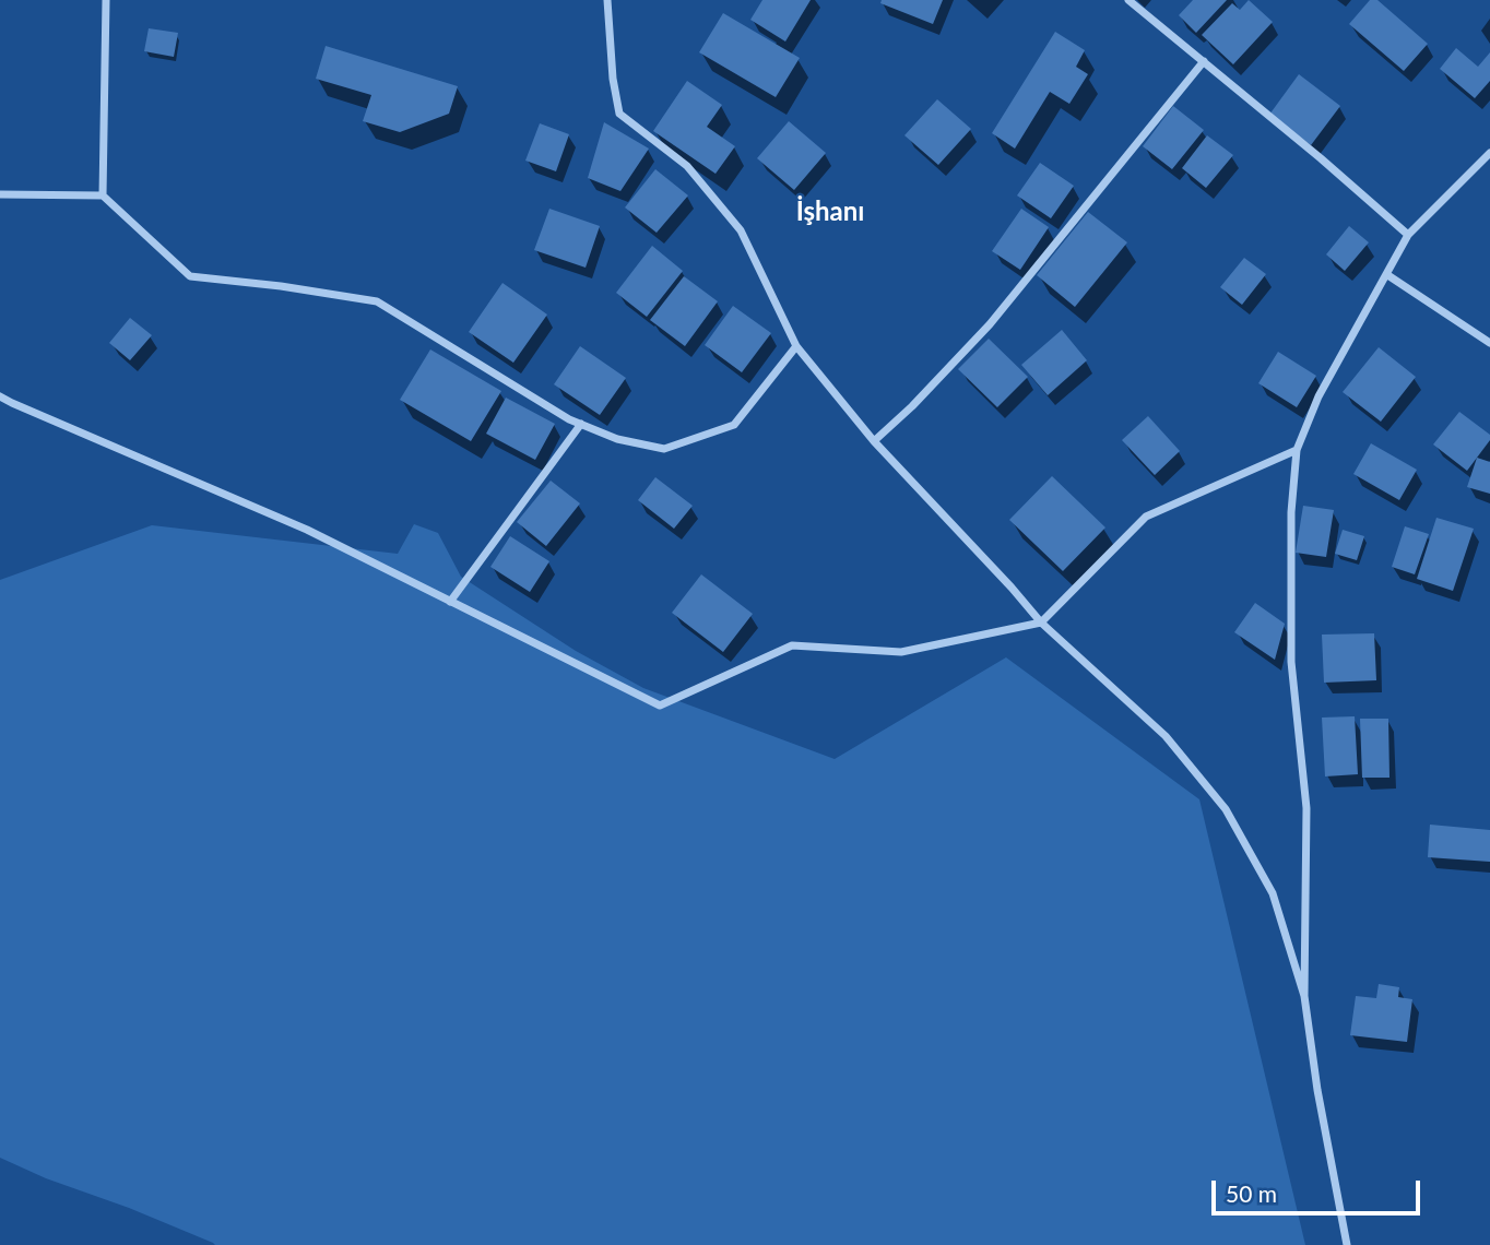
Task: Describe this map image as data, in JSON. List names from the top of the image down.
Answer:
{
  "districts": ["İşhanı"],
  "scale_bar": "50 m"
}
